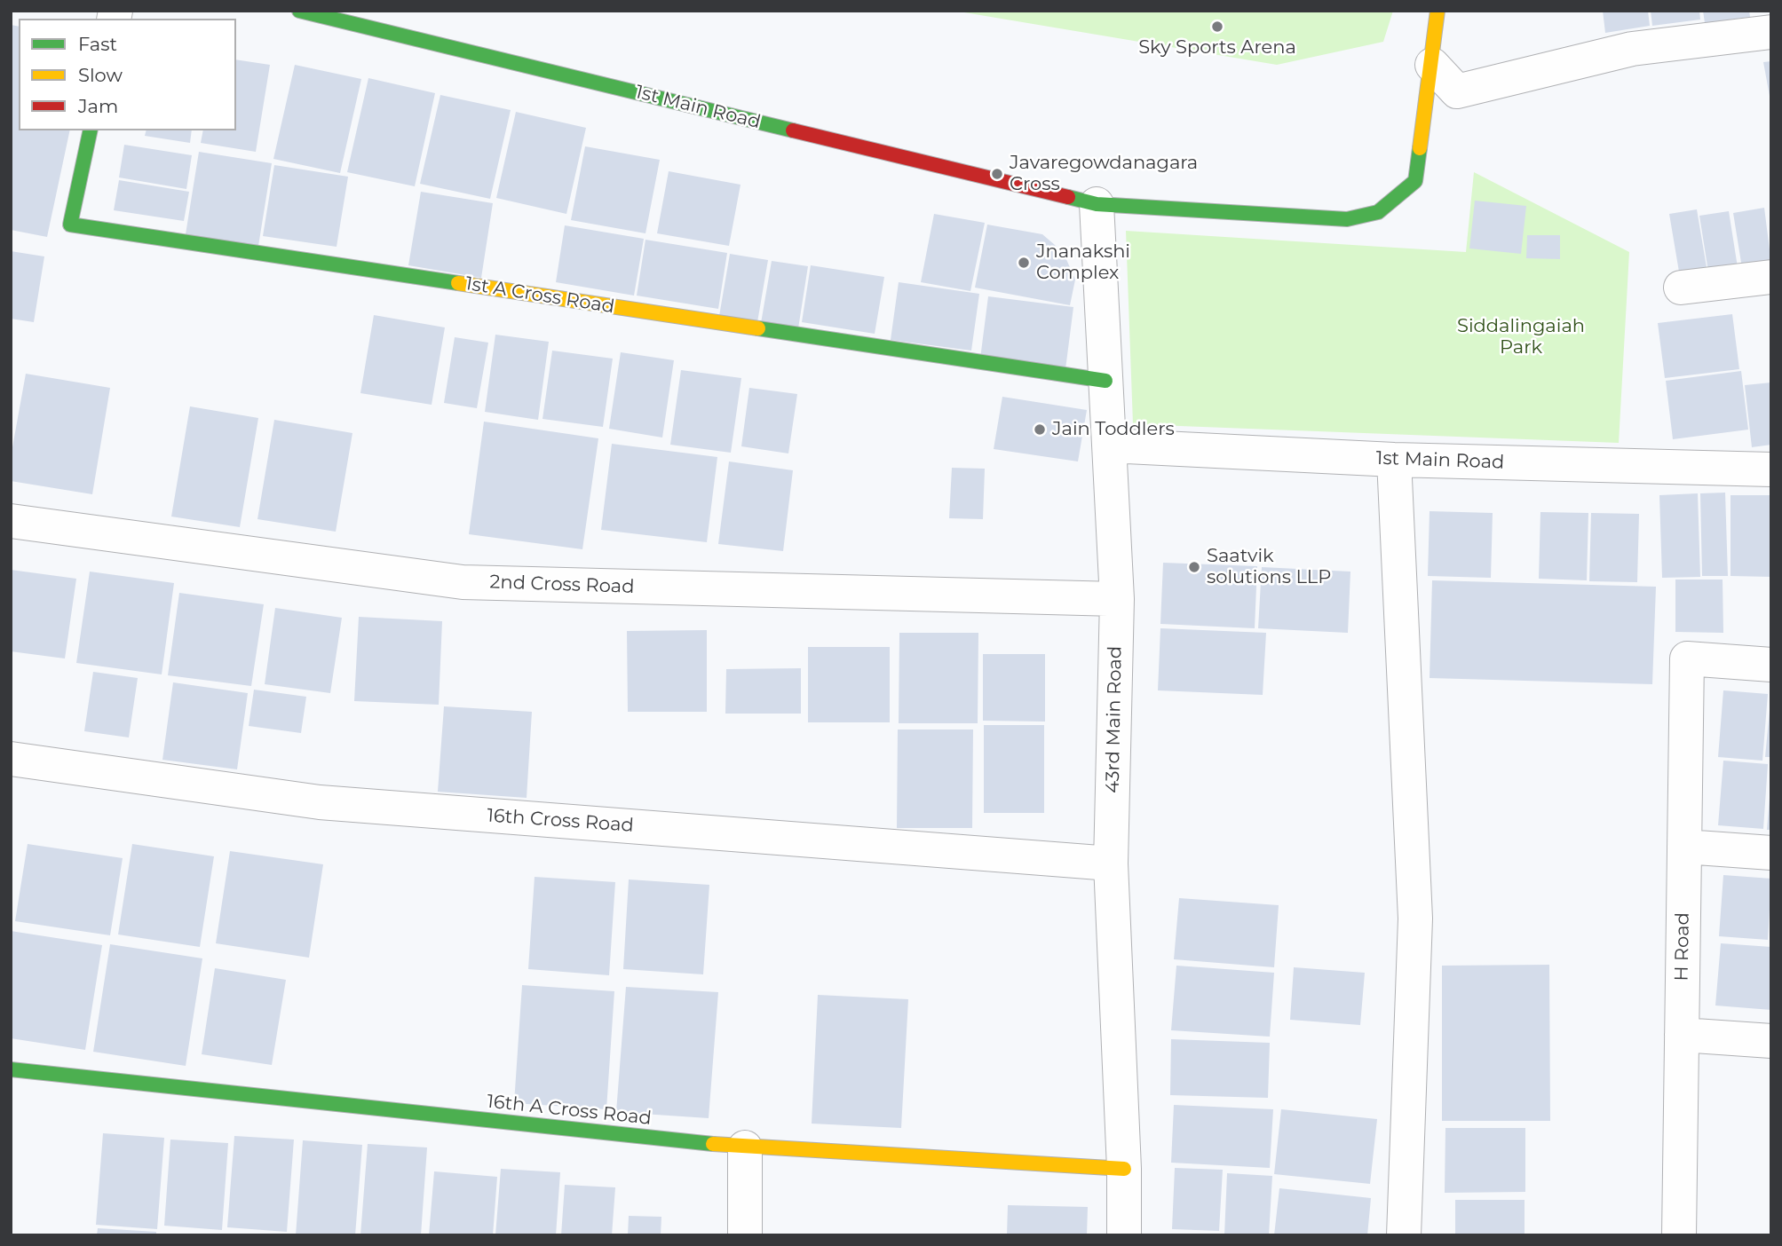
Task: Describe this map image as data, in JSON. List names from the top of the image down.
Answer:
{
  "streets": {
    "street": [
      "1st Main Road",
      "1st A Cross Road",
      "2nd Cross Road",
      "43rd Main Road",
      "16th Cross Road",
      "H Road",
      "16th A Cross Road"
    ]
  },
  "crossings": [
    ["1st Main Road", "43rd Main Road"],
    ["1st A Cross Road", "43rd Main Road"],
    ["2nd Cross Road", "43rd Main Road"],
    ["43rd Main Road", "16th Cross Road"],
    ["43rd Main Road", "16th A Cross Road"]
  ],
  "parks": ["Siddalingaiah Park"],
  "places": [
    "Sky Sports Arena",
    "Javaregowdanagara Cross",
    "Jnanakshi Complex",
    "Jain Toddlers",
    "Saatvik solutions LLP"
  ],
  "legend": ["Fast", "Slow", "Jam"]
}
